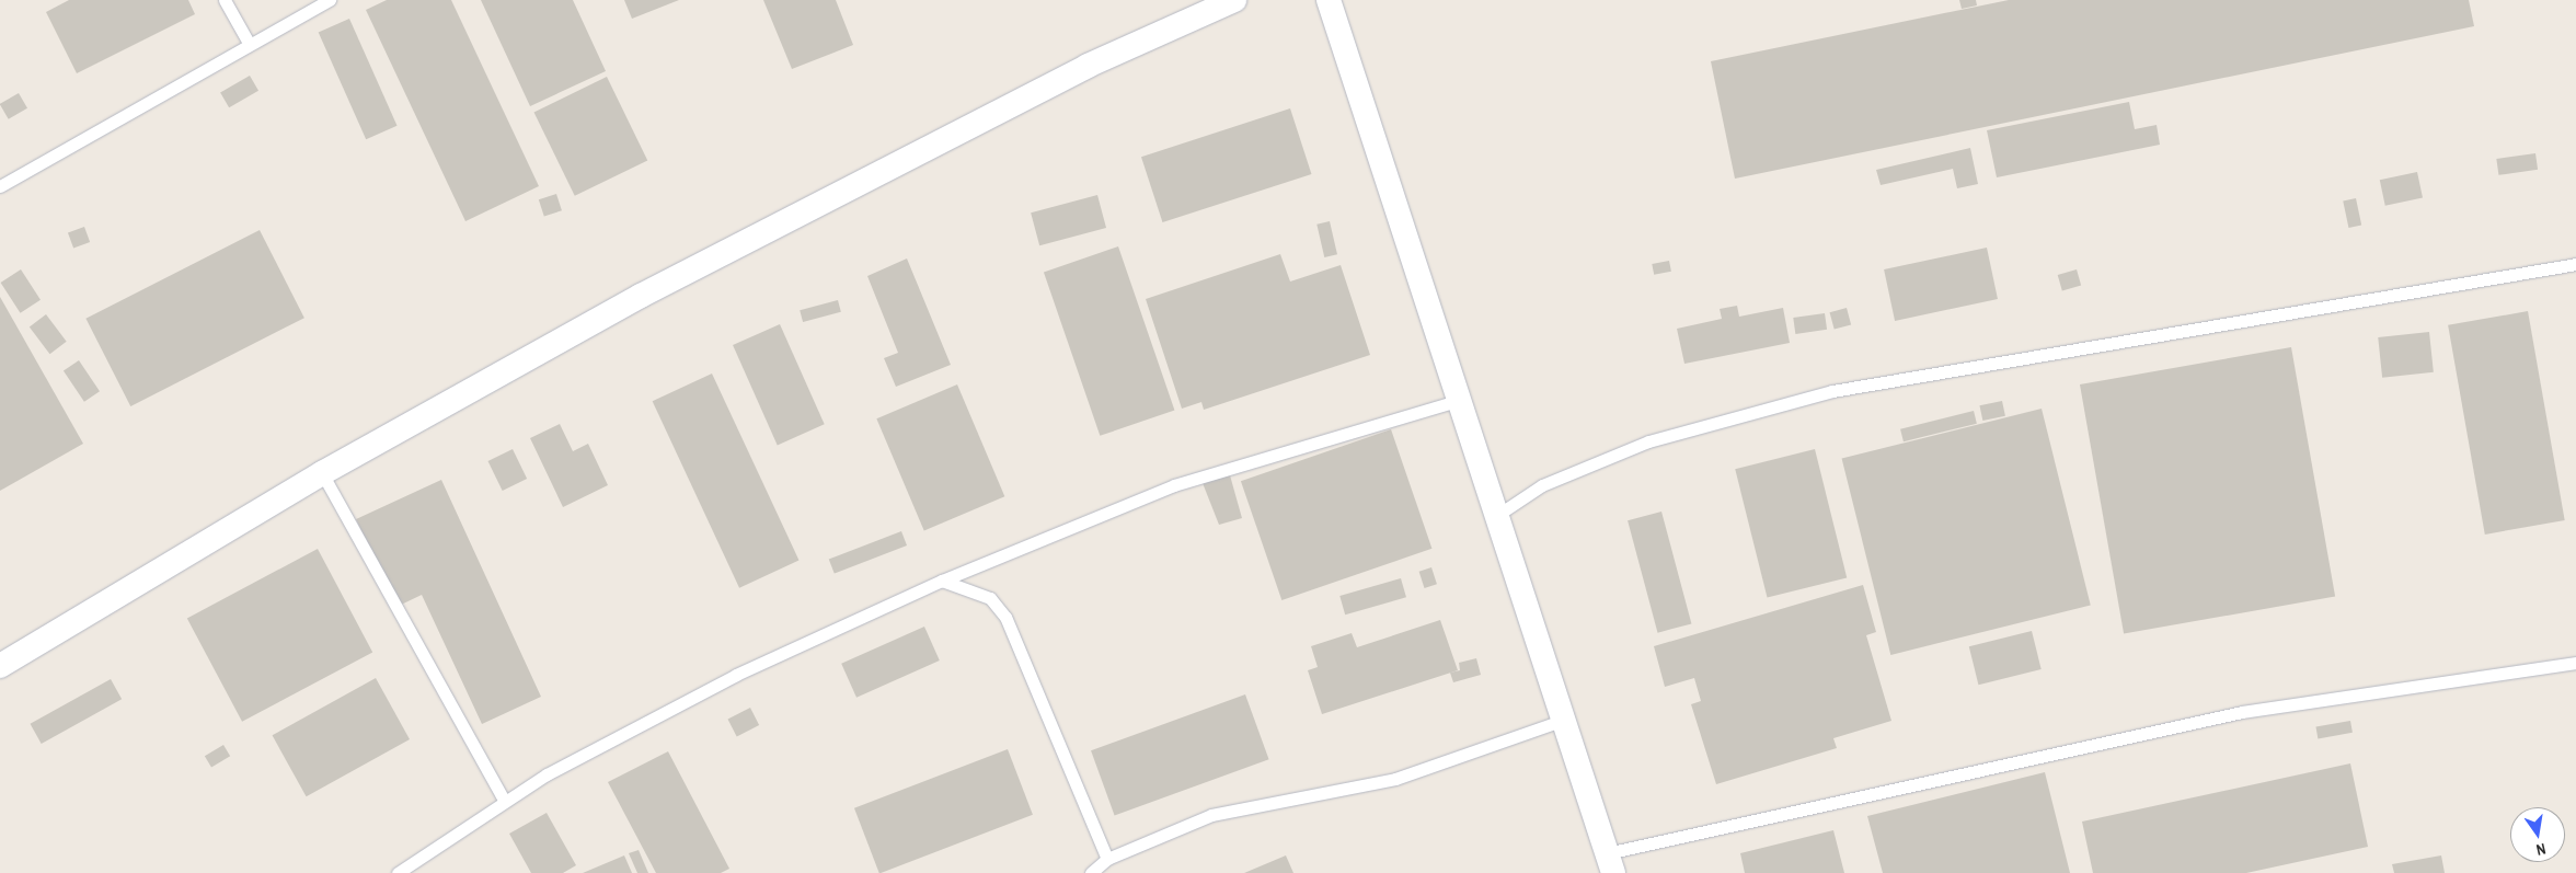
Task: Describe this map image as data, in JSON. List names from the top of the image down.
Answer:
{
  "north": "bottom"
}
